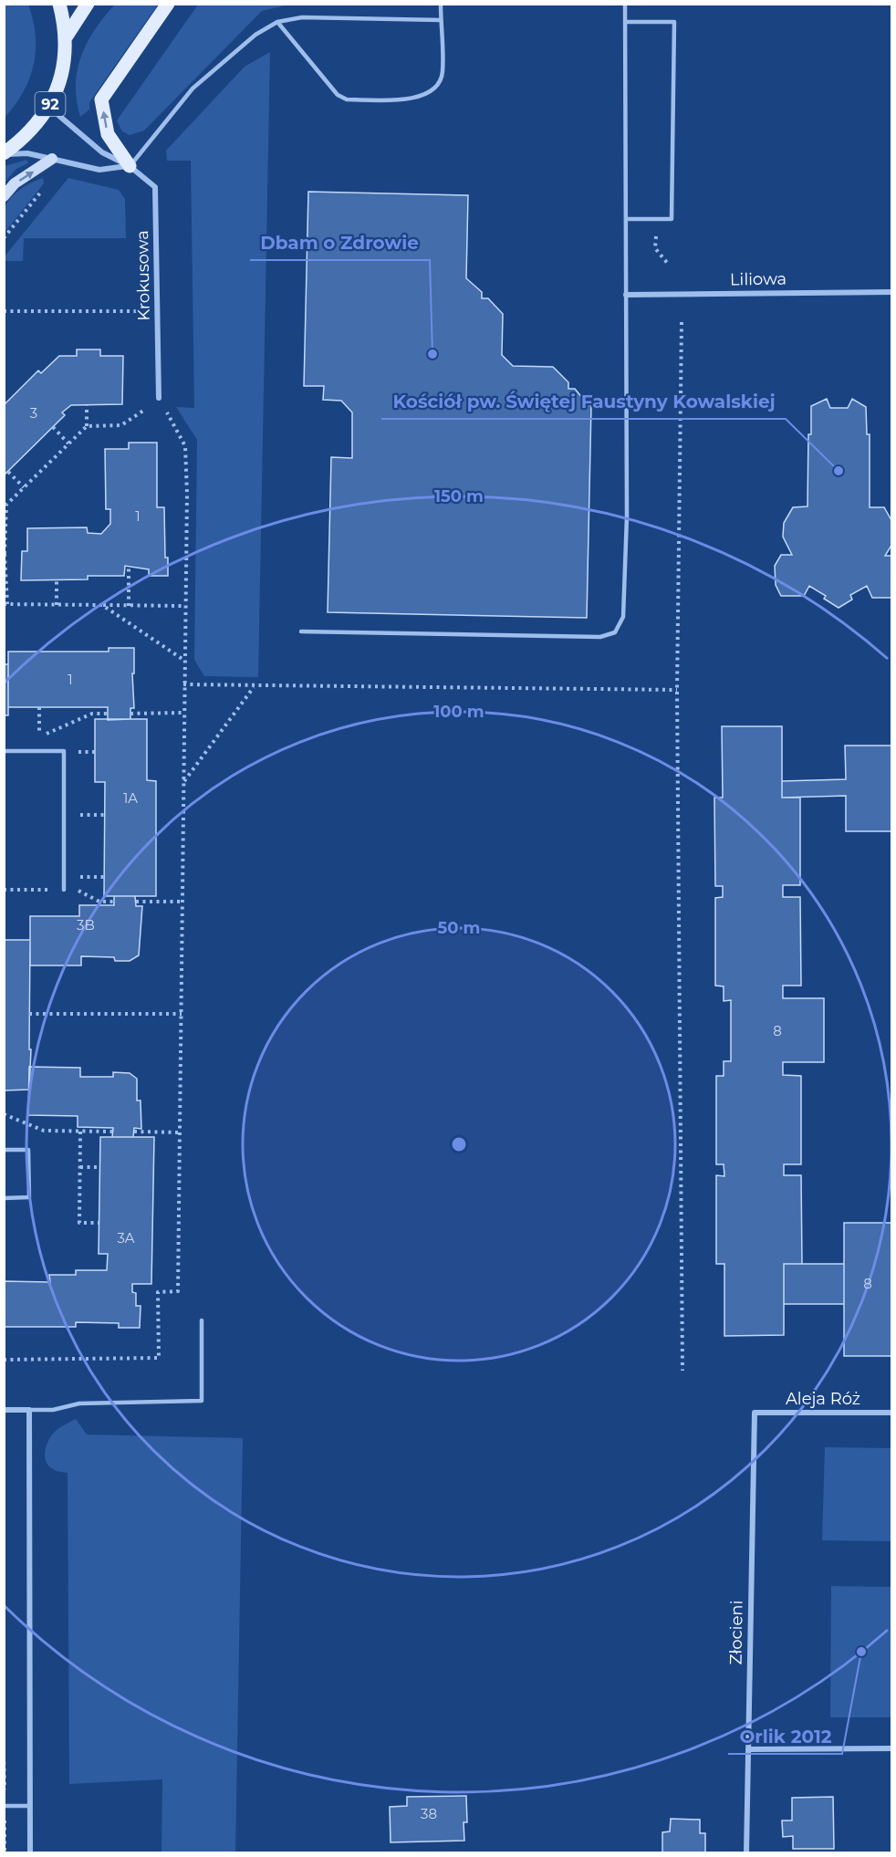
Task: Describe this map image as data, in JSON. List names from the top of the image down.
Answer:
{
  "streets": {
    "main road": ["92"],
    "street": [
      "Krokusowa",
      "Liliowa",
      "Aleja Róż",
      "Złocieni"
    ]
  },
  "crossings": [
    ["92", "Krokusowa"],
    ["Aleja Róż", "Złocieni"]
  ],
  "places": ["Dbam o Zdrowie", "Kościół pw. Świętej Faustyny Kowalskiej", "Orlik 2012"],
  "house_numbers": [
    "3",
    "1",
    "1",
    "1A",
    "3B",
    "8",
    "3A",
    "8",
    "38"
  ],
  "rings": ["150 m", "100 m", "50 m"]
}
